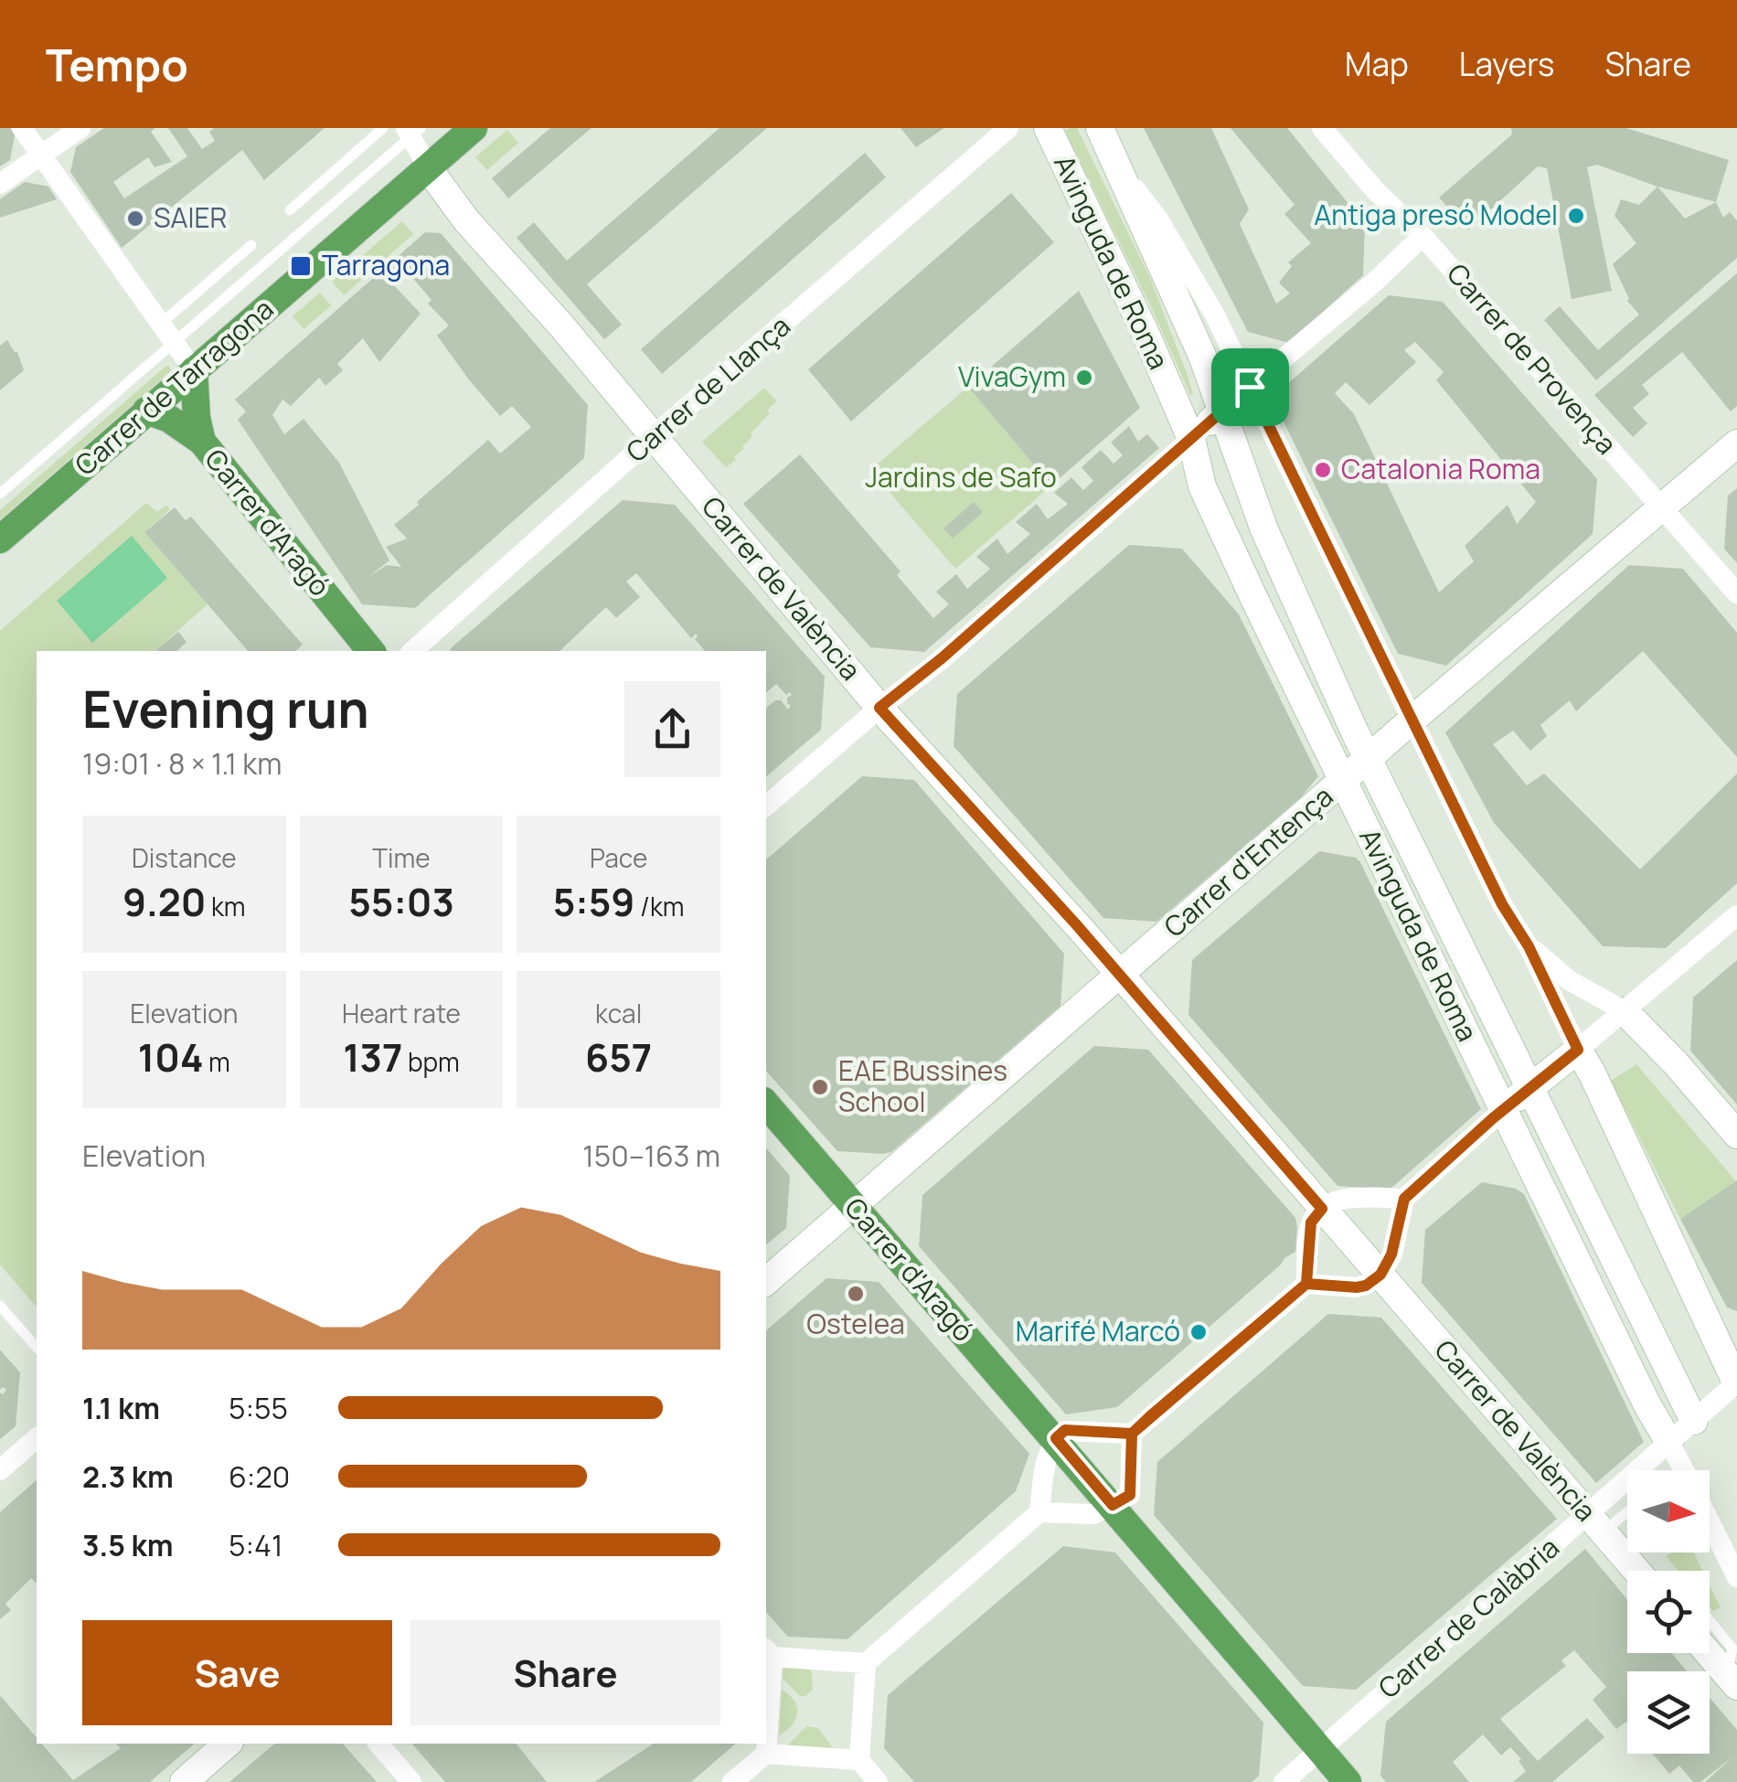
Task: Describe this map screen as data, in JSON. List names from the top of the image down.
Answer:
{
  "streets": {
    "main road": ["Carrer de Tarragona", "Carrer d'Aragó"],
    "street": [
      "Avinguda de Roma",
      "Carrer de Provença",
      "Carrer de Llança",
      "Carrer de València",
      "Carrer d'Entença",
      "Carrer de Calàbria"
    ]
  },
  "crossings": [
    ["Avinguda de Roma", "Carrer d'Entença"],
    ["Avinguda de Roma", "Carrer de Calàbria"],
    ["Carrer de Provença", "Carrer d'Entença"],
    ["Carrer de Tarragona", "Carrer d'Aragó"],
    ["Carrer de Tarragona", "Carrer de València"],
    ["Carrer de Llança", "Carrer de València"],
    ["Carrer d'Aragó", "Carrer d'Entença"],
    ["Carrer d'Aragó", "Carrer de Calàbria"],
    ["Carrer de València", "Carrer d'Entença"],
    ["Carrer de València", "Carrer de Calàbria"]
  ],
  "parks": ["Jardins de Safo"],
  "places": {
    "other": [
      "Antiga presó Model",
      "SAIER",
      "VivaGym",
      "Catalonia Roma",
      "EAE Bussines School",
      "Ostelea",
      "Marifé Marcó"
    ],
    "transit": ["Tarragona"]
  },
  "north": "right",
  "page": {
    "header": "Tempo",
    "nav": ["Map", "Layers", "Share"],
    "heading": ["Evening run", "19:01 · 8 × 1.1 km"],
    "stats": [
      ["Distance", "9.20 km"],
      ["Time", "55:03"],
      ["Pace", "5:59 /km"],
      ["Elevation", "104 m"],
      ["Heart rate", "137 bpm"],
      ["kcal", "657"]
    ],
    "chart": ["Elevation", "150–163 m"],
    "list": [
      {
        "name": "1.1 km",
        "note": "5:55"
      },
      {
        "name": "2.3 km",
        "note": "6:20"
      },
      {
        "name": "3.5 km",
        "note": "5:41"
      }
    ],
    "buttons": ["Save", "Share"]
  }
}
